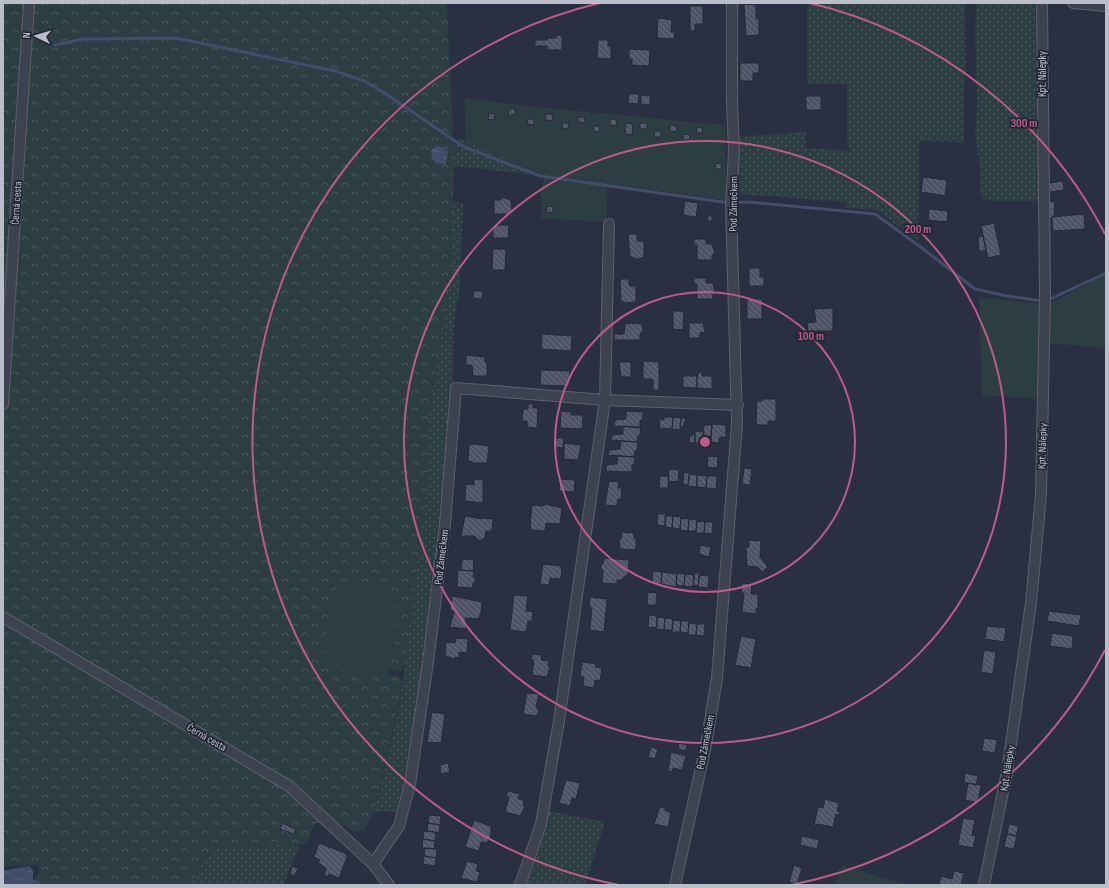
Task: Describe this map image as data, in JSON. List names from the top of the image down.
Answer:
{
  "streets": {
    "street": ["Kpt. Nálepky", "Černá cesta", "Pod Zámečkem"]
  },
  "crossings": [
    ["Černá cesta", "Pod Zámečkem"]
  ],
  "north": "left",
  "rings": ["300 m", "200 m", "100 m"]
}
